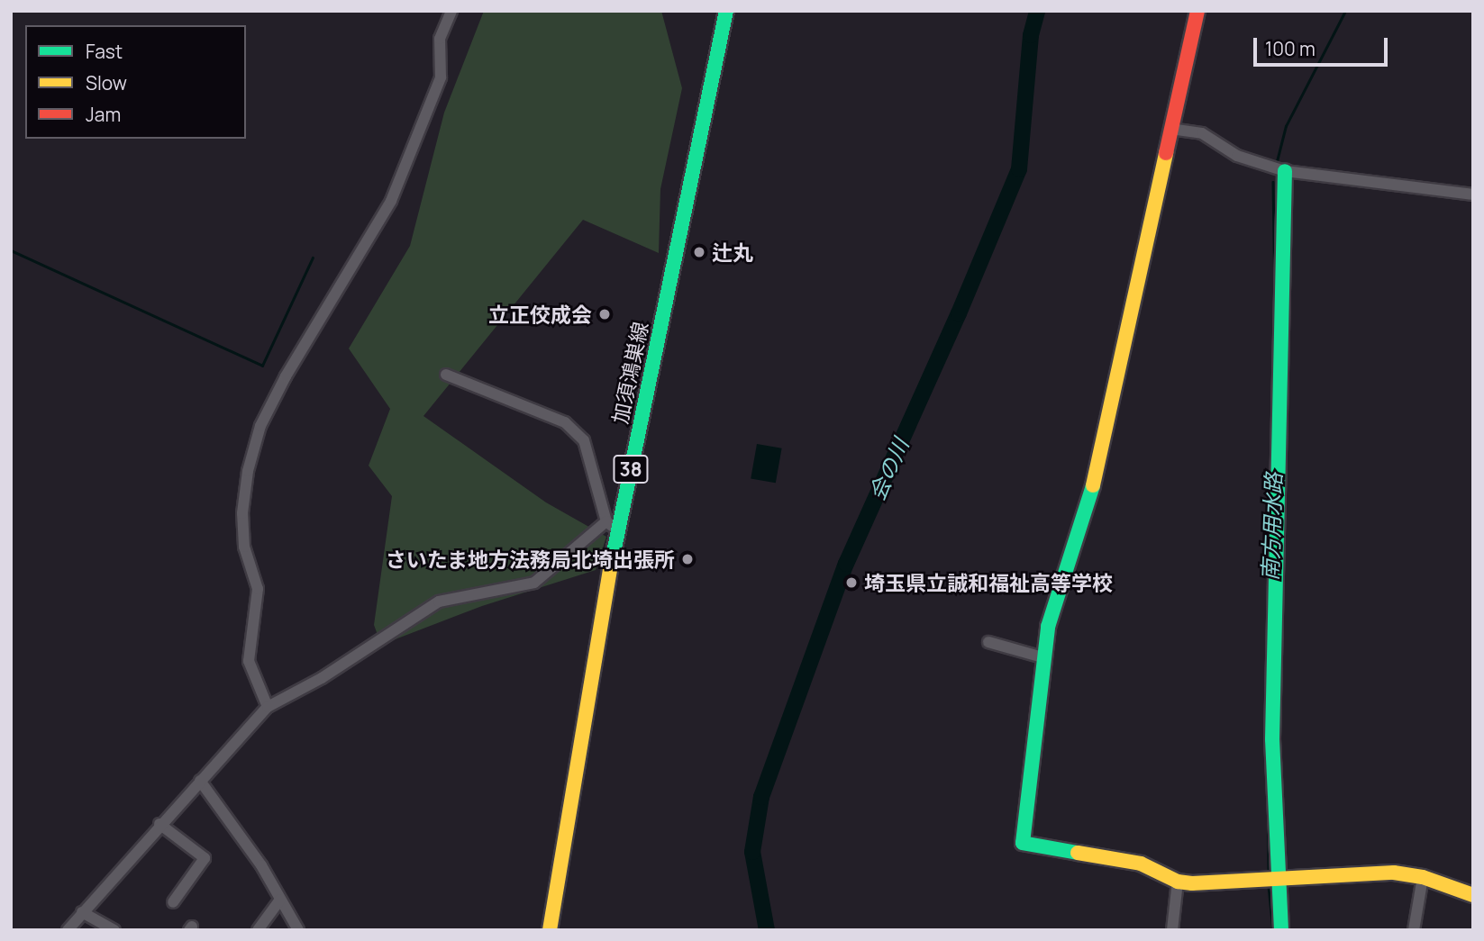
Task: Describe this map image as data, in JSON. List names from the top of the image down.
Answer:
{
  "streets": {
    "street": ["加須鴻巣線", "38"]
  },
  "water": ["会の川", "南方用水路"],
  "places": [
    "辻丸",
    "立正佼成会",
    "さいたま地方法務局北埼出張所",
    "埼玉県立誠和福祉高等学校"
  ],
  "legend": ["Fast", "Slow", "Jam"],
  "scale_bar": "100 m"
}
